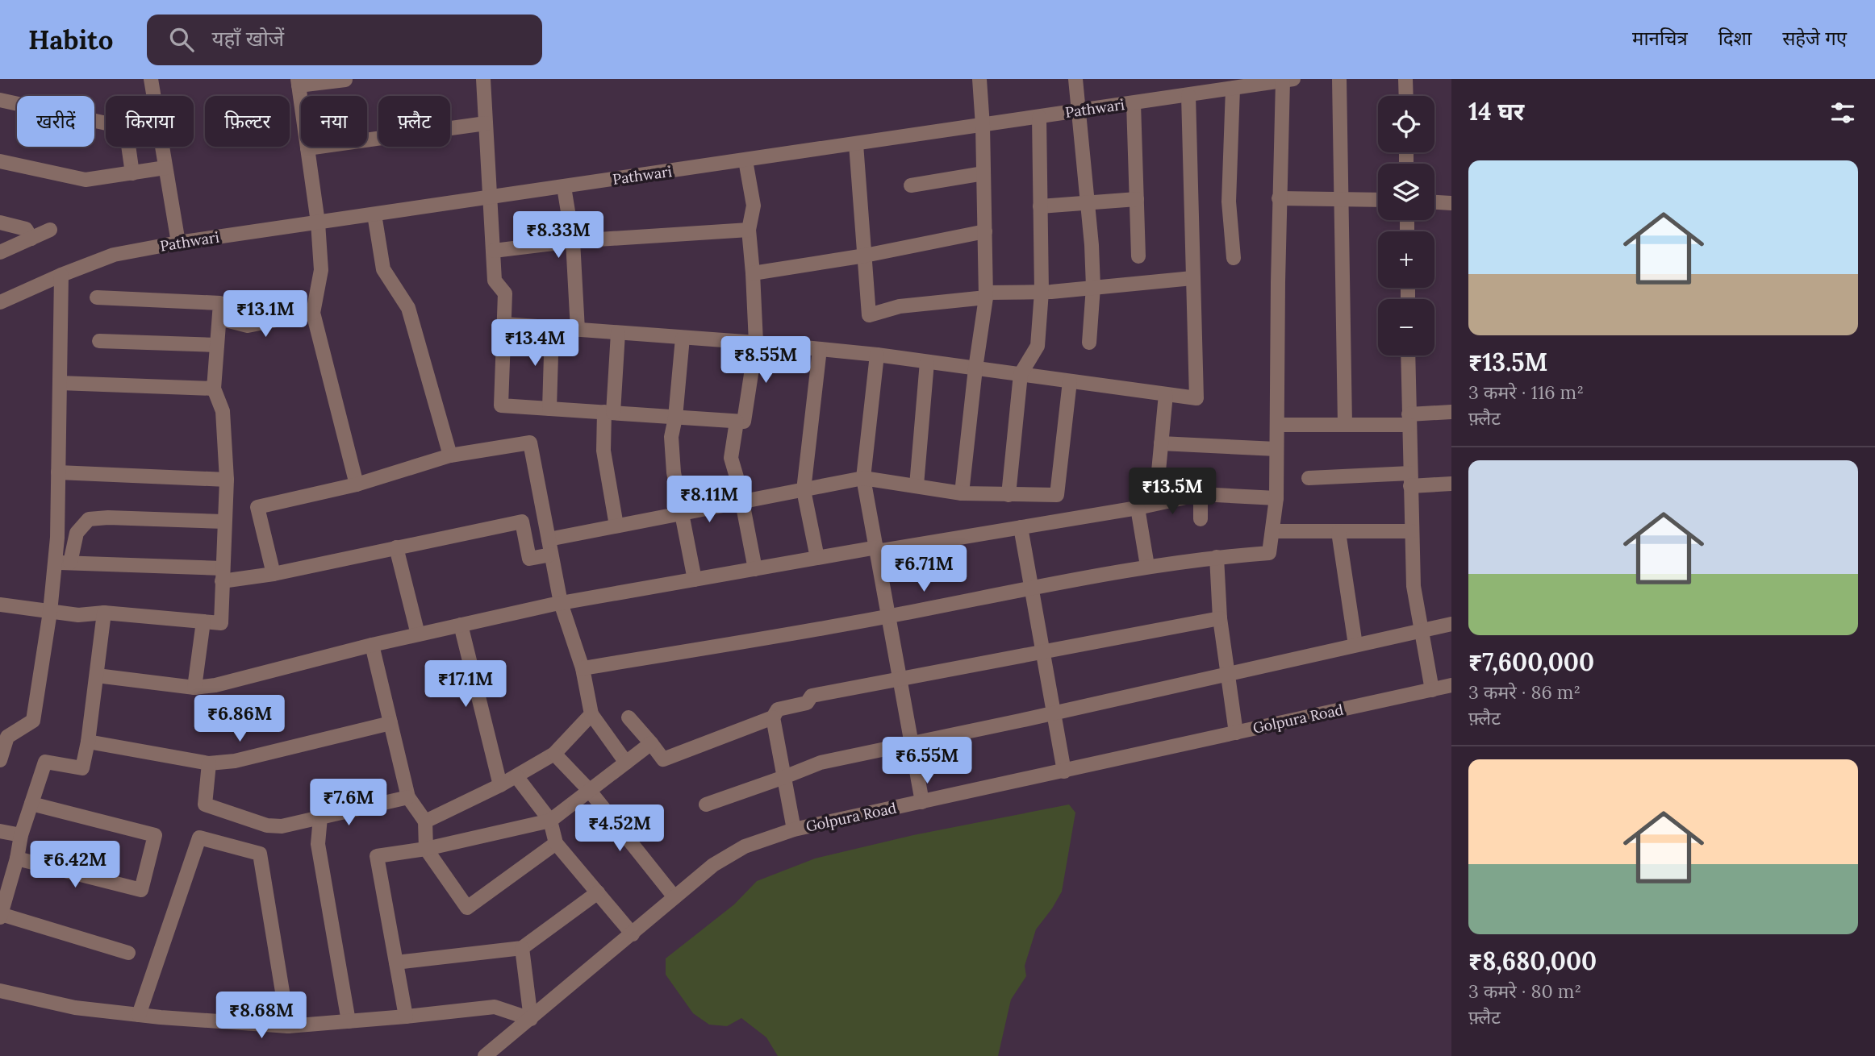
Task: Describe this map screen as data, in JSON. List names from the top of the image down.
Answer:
{
  "streets": {
    "street": ["Pathwari", "Golpura Road"]
  },
  "page": {
    "header": "Habito",
    "search": "यहाँ खोजें",
    "nav": ["मानचित्र", "दिशा", "सहेजे गए"],
    "heading": "14 घर",
    "map_buttons": ["+", "−"],
    "chip": [
      "खरीदें",
      "किराया",
      "फ़िल्टर",
      "नया",
      "फ़्लैट"
    ],
    "list": [
      {
        "name": "₹13.5M",
        "note": "3 कमरे · 116 m² · फ़्लैट"
      },
      {
        "name": "₹7,600,000",
        "note": "3 कमरे · 86 m² · फ़्लैट"
      },
      {
        "name": "₹8,680,000",
        "note": "3 कमरे · 80 m² · फ़्लैट"
      }
    ],
    "price": [
      "₹8.33M",
      "₹13.1M",
      "₹13.4M",
      "₹8.55M",
      "₹13.5M",
      "₹8.11M",
      "₹6.71M",
      "₹17.1M",
      "₹6.86M",
      "₹6.55M",
      "₹7.6M",
      "₹4.52M",
      "₹6.42M",
      "₹8.68M"
    ]
  }
}
